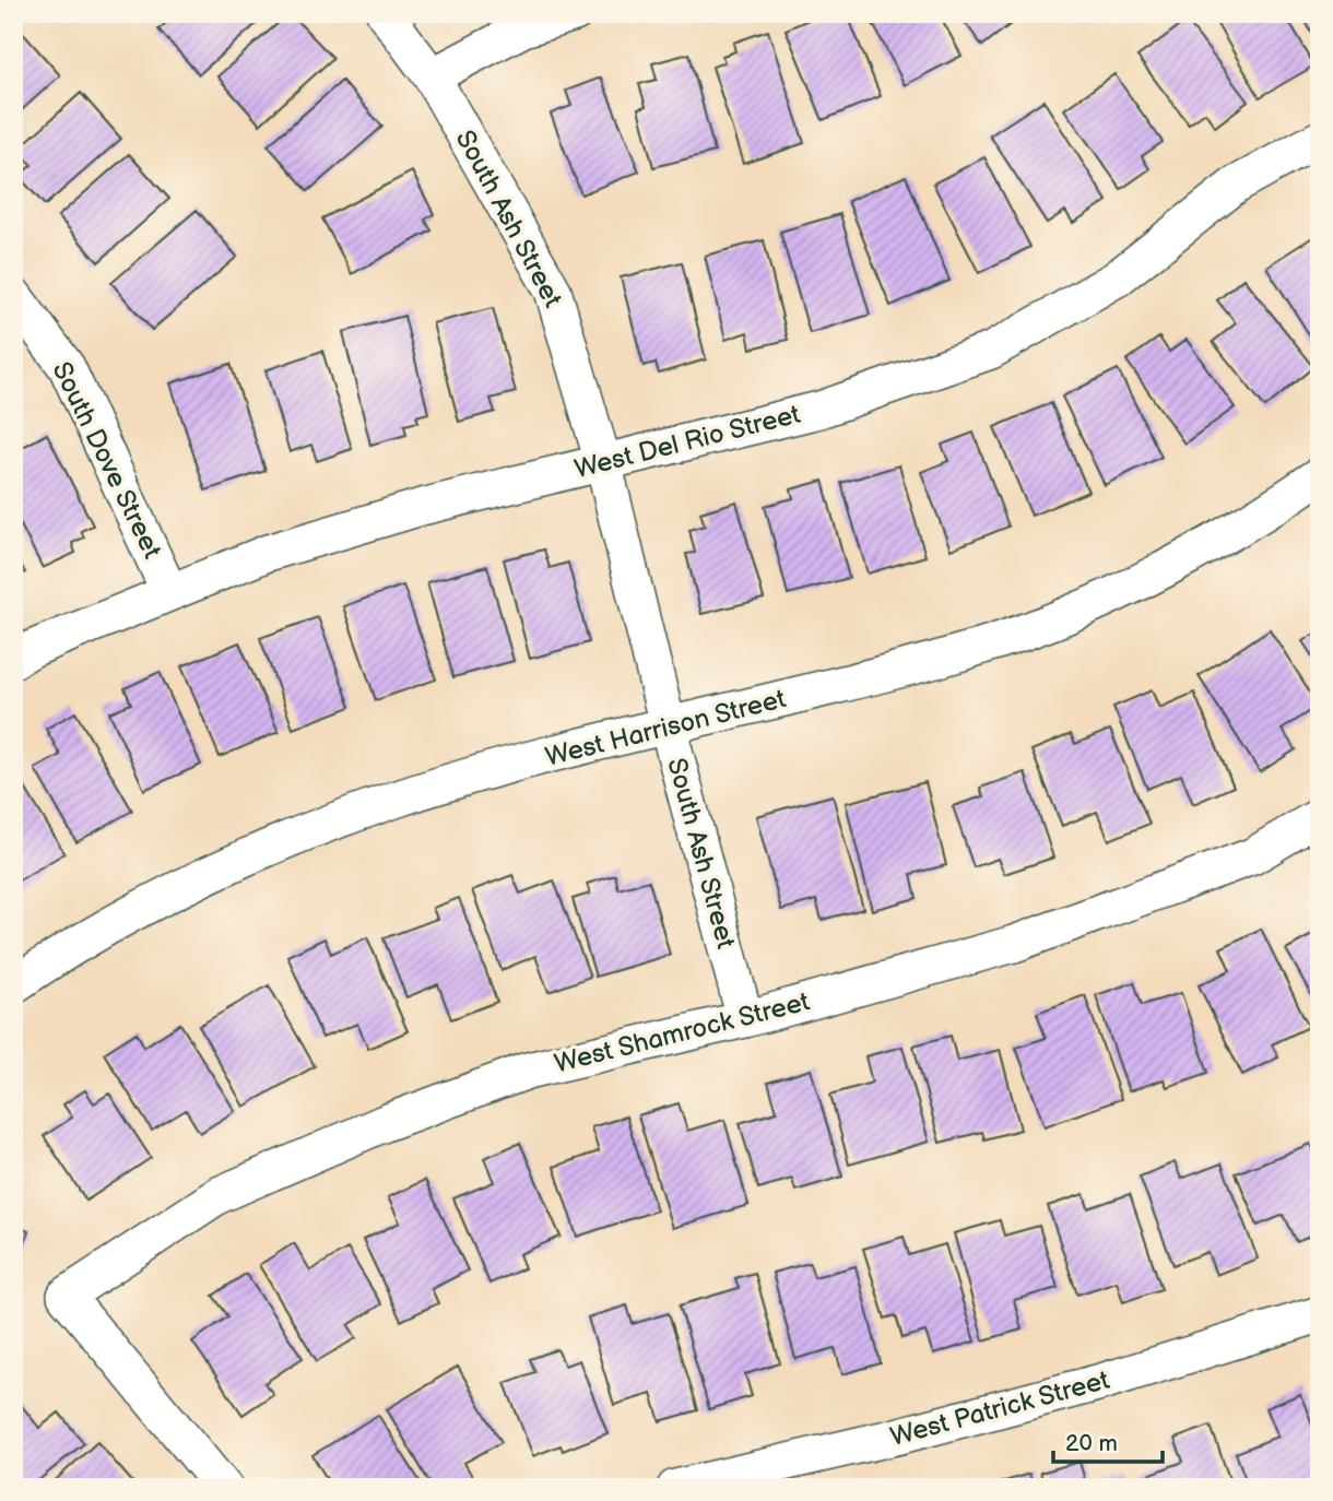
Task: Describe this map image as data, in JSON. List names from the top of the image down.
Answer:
{
  "streets": {
    "street": [
      "South Ash Street",
      "West Del Rio Street",
      "South Dove Street",
      "West Harrison Street",
      "West Shamrock Street",
      "West Patrick Street"
    ]
  },
  "crossings": [
    ["South Ash Street", "West Del Rio Street"],
    ["South Ash Street", "West Harrison Street"],
    ["South Ash Street", "West Shamrock Street"],
    ["West Del Rio Street", "South Dove Street"]
  ],
  "scale_bar": "20 m"
}
